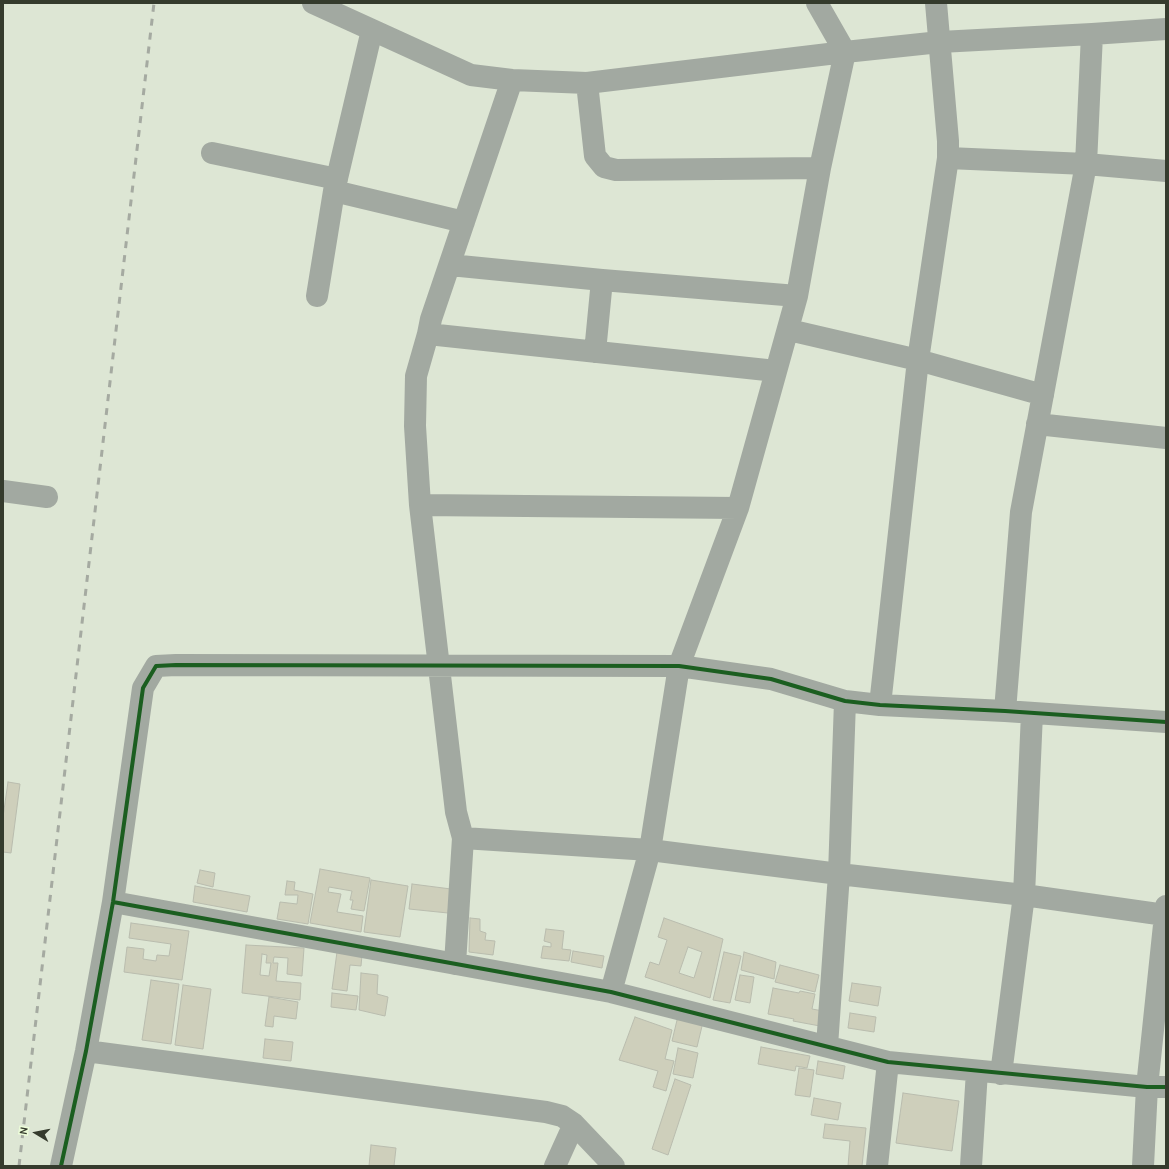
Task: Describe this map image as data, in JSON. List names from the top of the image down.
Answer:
{
  "north": "left"
}
